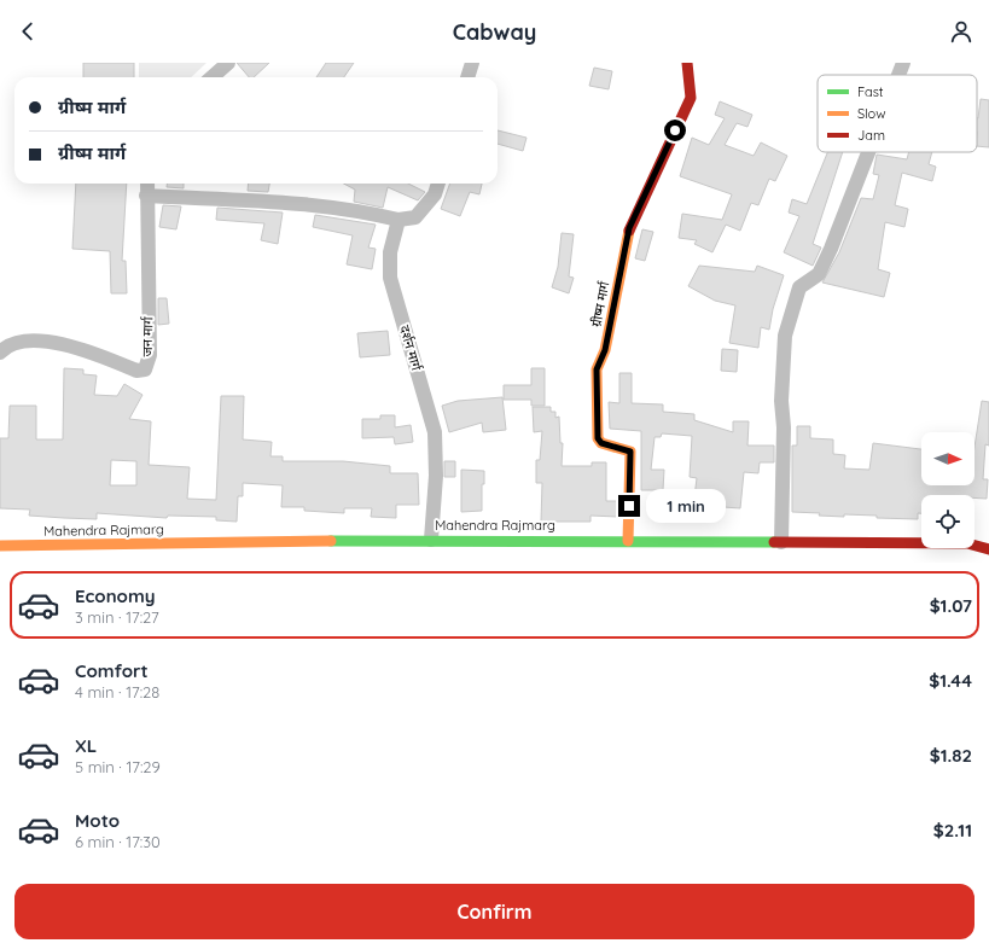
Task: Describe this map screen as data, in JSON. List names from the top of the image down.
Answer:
{
  "streets": {
    "main road": ["ग्रीष्म मार्ग", "Mahendra Rajmarg"],
    "street": ["जन मार्ग", "दर्शन मार्ग"]
  },
  "crossings": [
    ["ग्रीष्म मार्ग", "Mahendra Rajmarg"],
    ["दर्शन मार्ग", "Mahendra Rajmarg"]
  ],
  "legend": ["Fast", "Slow", "Jam"],
  "north": "right",
  "page": {
    "header": "Cabway",
    "banner": ["ग्रीष्म मार्ग", "ग्रीष्म मार्ग"],
    "bubble": "1 min",
    "list": [
      {
        "name": "Economy",
        "note": "3 min · 17:27",
        "value": "$1.07"
      },
      {
        "name": "Comfort",
        "note": "4 min · 17:28",
        "value": "$1.44"
      },
      {
        "name": "XL",
        "note": "5 min · 17:29",
        "value": "$1.82"
      },
      {
        "name": "Moto",
        "note": "6 min · 17:30",
        "value": "$2.11"
      }
    ],
    "buttons": "Confirm"
  }
}
